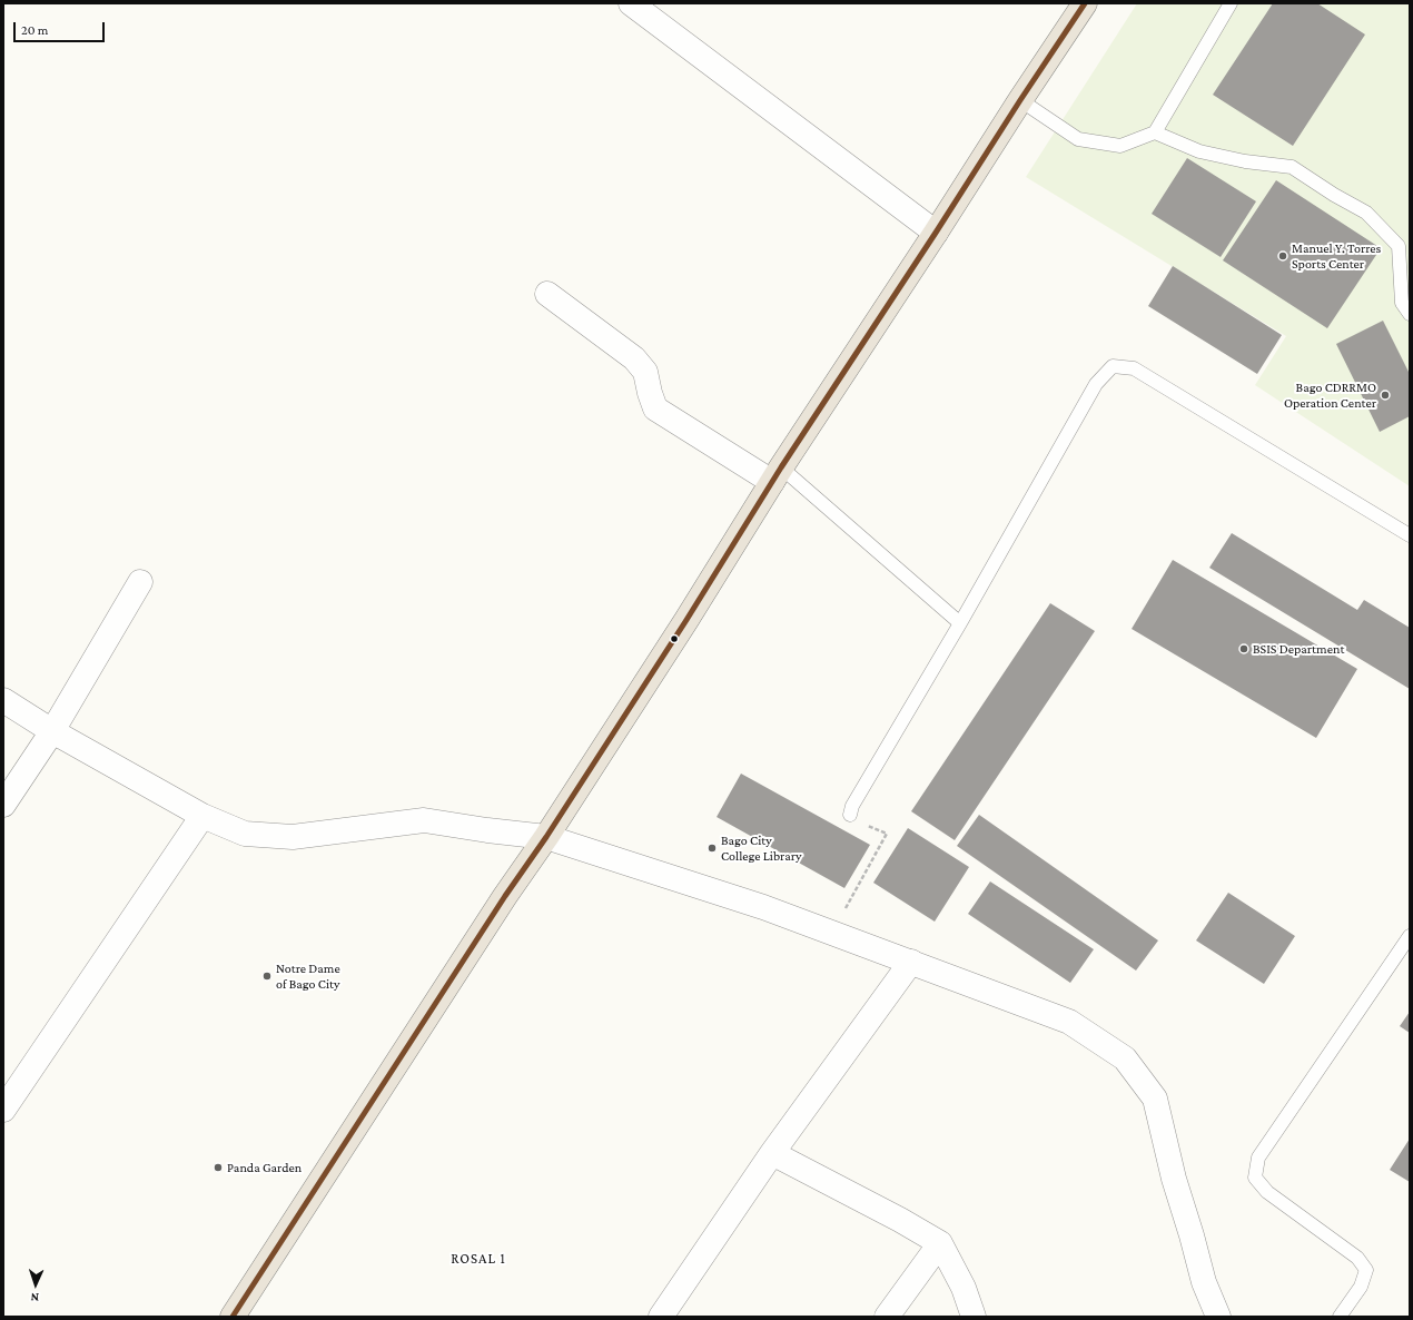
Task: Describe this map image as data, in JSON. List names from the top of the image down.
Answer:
{
  "districts": ["ROSAL 1"],
  "places": [
    "Manuel Y. Torres Sports Center",
    "Bago CDRRMO Operation Center",
    "BSIS Department",
    "Bago City College Library",
    "Notre Dame of Bago City",
    "Panda Garden"
  ],
  "scale_bar": "20 m",
  "north": "bottom"
}
